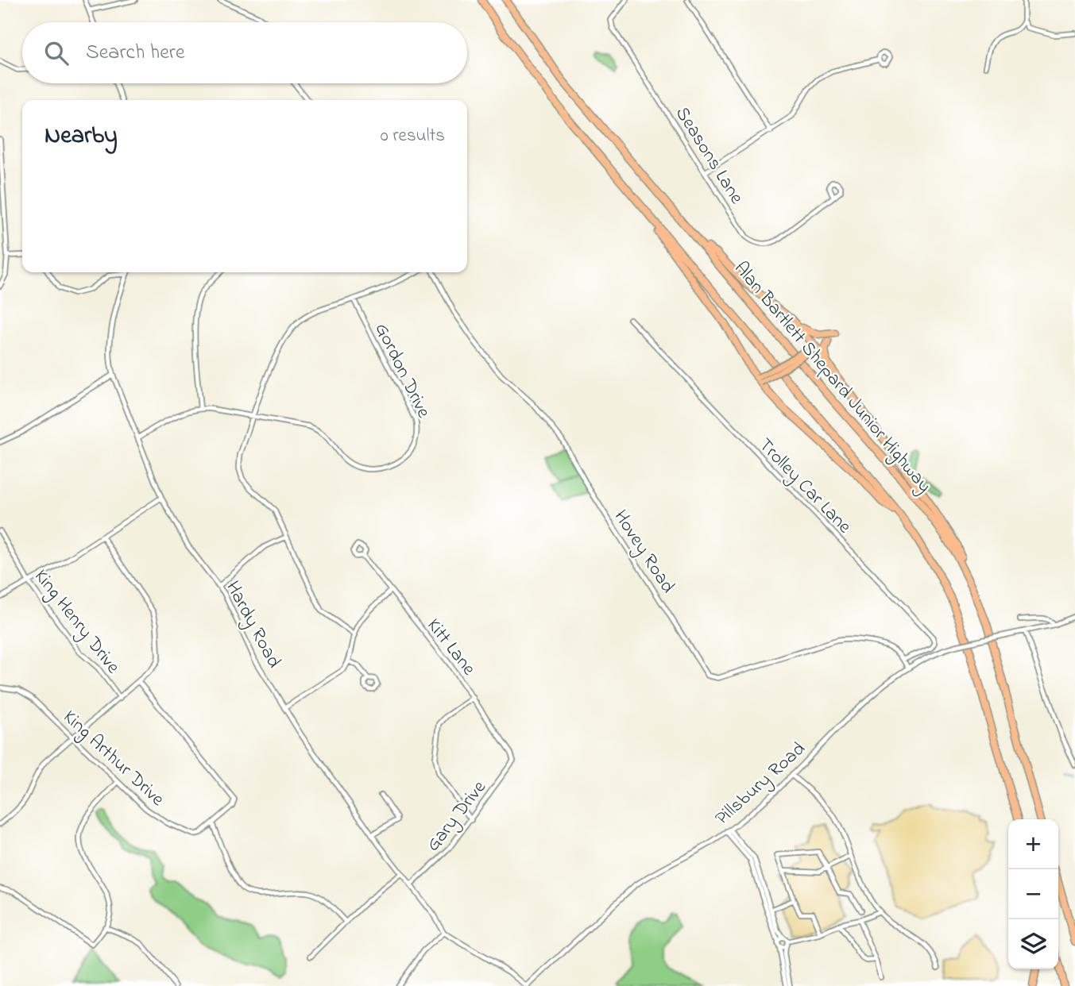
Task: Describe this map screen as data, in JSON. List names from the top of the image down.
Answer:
{
  "streets": {
    "highway": ["Alan Bartlett Shepard Junior Highway"],
    "street": [
      "Seasons Lane",
      "Gordon Drive",
      "Trolley Car Lane",
      "Hovey Road",
      "King Henry Drive",
      "Hardy Road",
      "Kitt Lane",
      "King Arthur Drive",
      "Pillsbury Road",
      "Gary Drive"
    ]
  },
  "crossings": [
    ["Gordon Drive", "Hardy Road"],
    ["Trolley Car Lane", "Hovey Road"],
    ["Hovey Road", "Pillsbury Road"],
    ["Hardy Road", "Pillsbury Road"],
    ["Hardy Road", "Gary Drive"],
    ["Kitt Lane", "Gary Drive"]
  ],
  "page": {
    "search": "Search here",
    "heading": ["Nearby", "0 results"],
    "map_buttons": ["+", "−"]
  }
}
